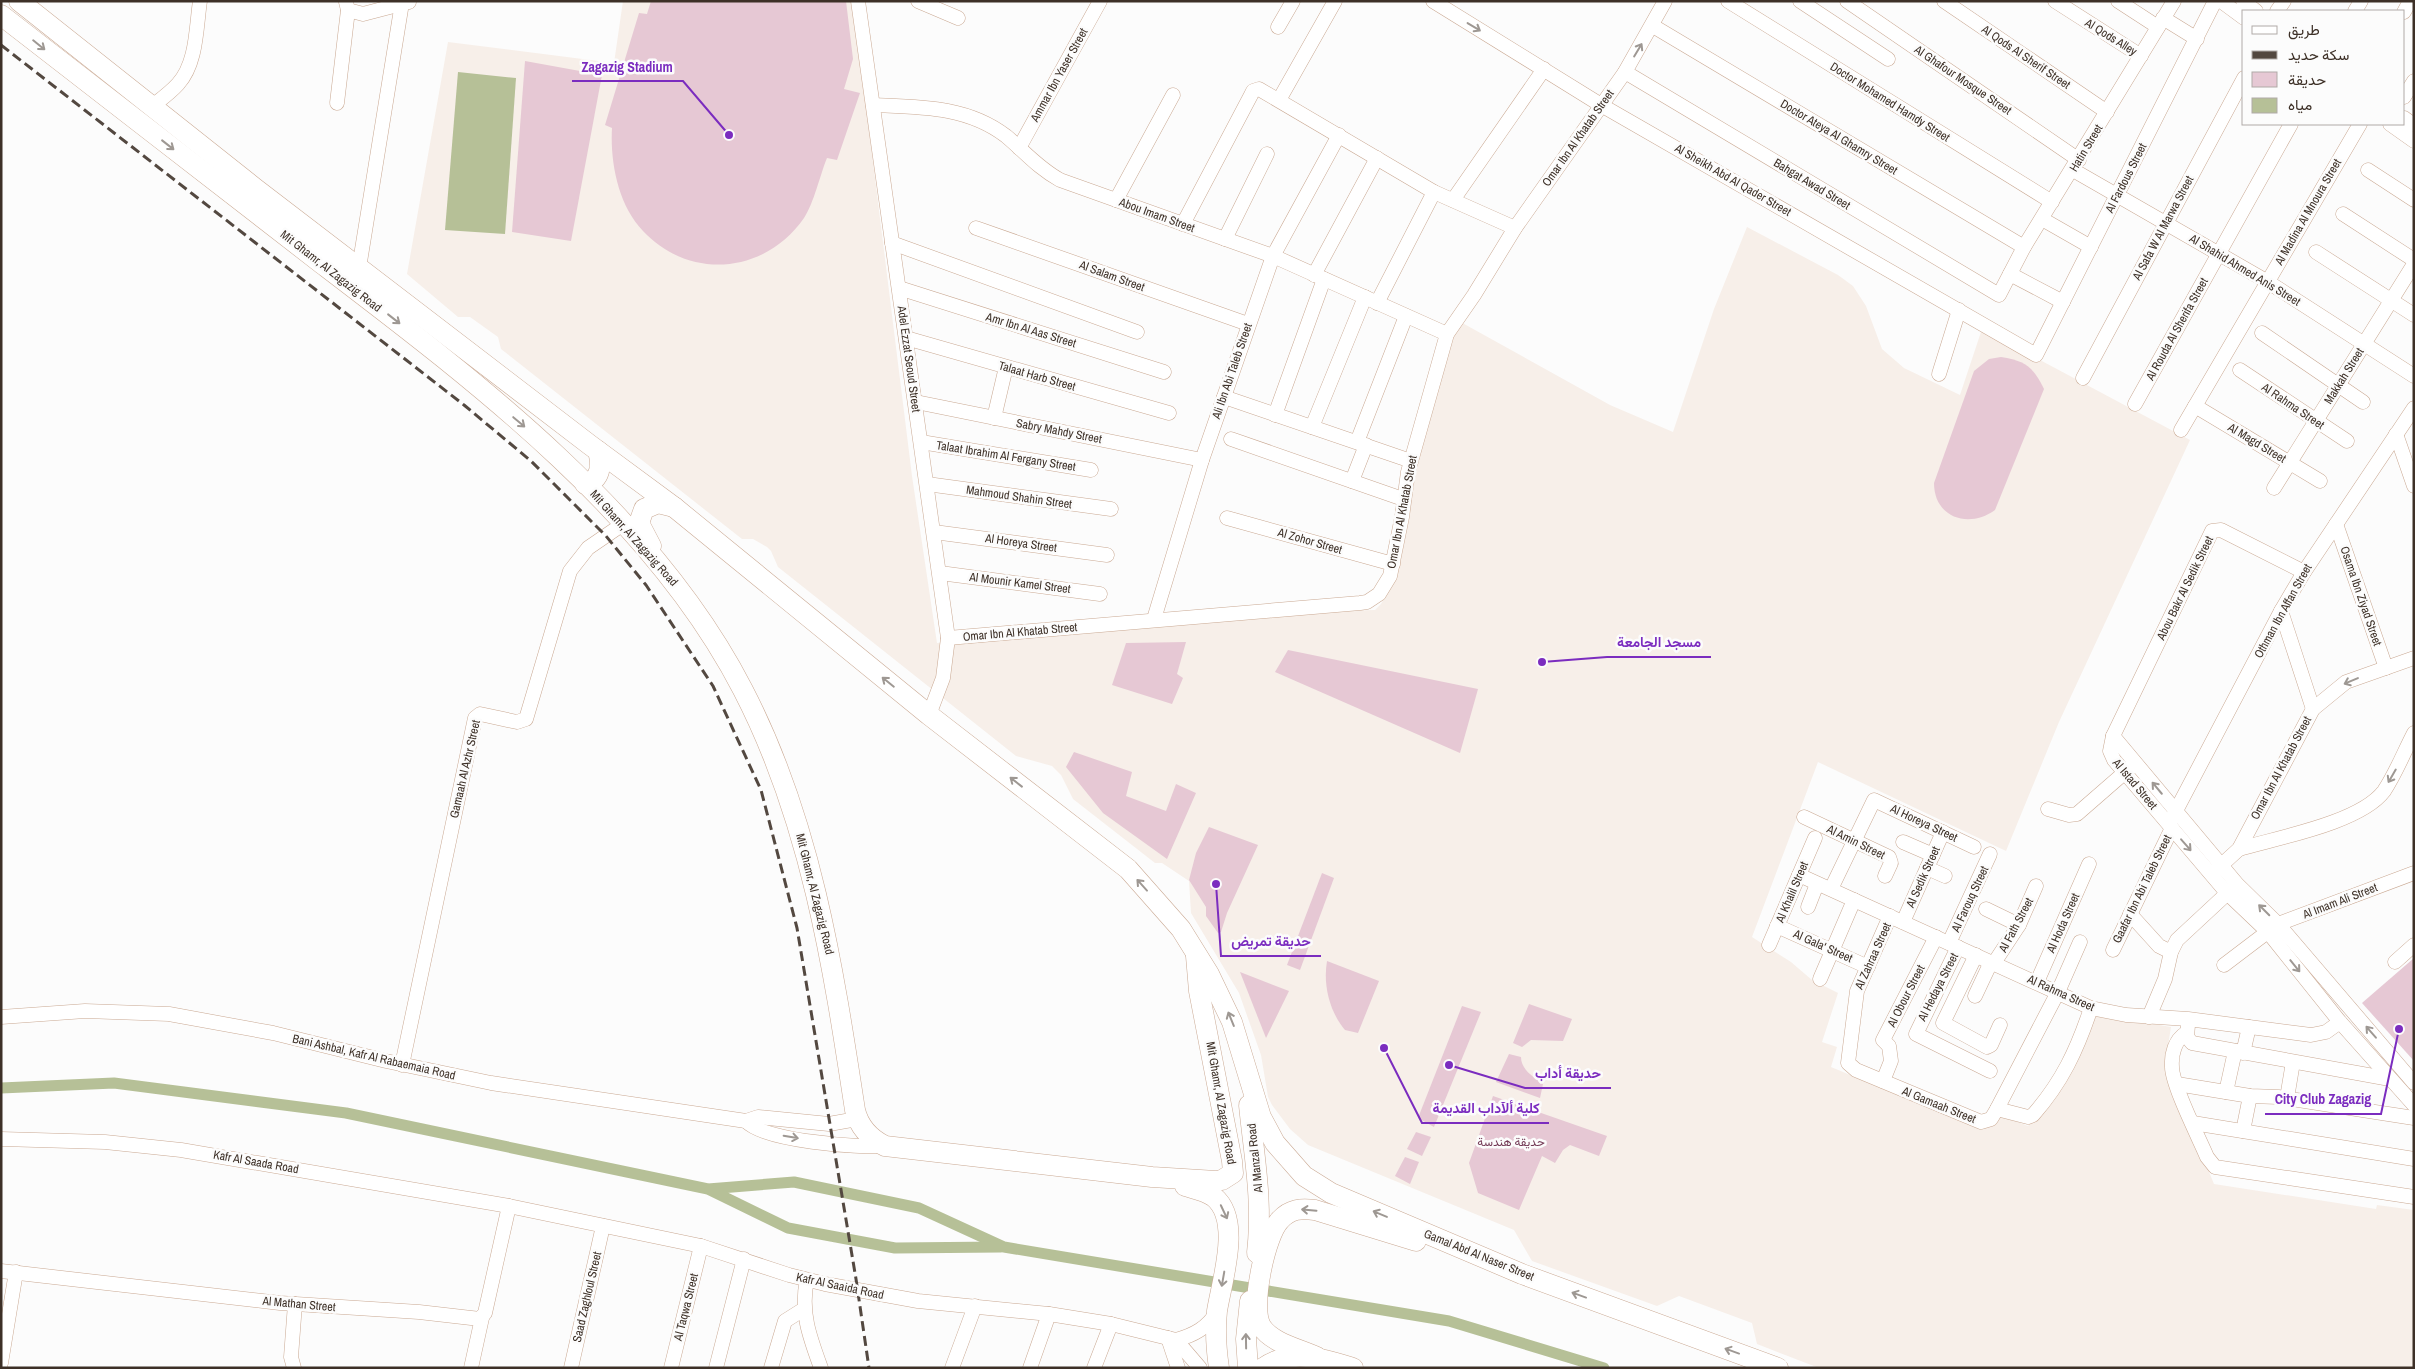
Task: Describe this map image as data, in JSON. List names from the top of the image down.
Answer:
{
  "streets": {
    "highway": ["Mit Ghamr, Al Zagazig Road", "Al Manzal Road", "Gamal Abd Al Naser Street"],
    "street": [
      "Al Qods Alley",
      "Al Qods Al Sherif Street",
      "Ammar Ibn Yaser Street",
      "Al Ghafour Mosque Street",
      "Doctor Mohamed Hamdy Street",
      "Doctor Ateya Al Ghamry Street",
      "Omar Ibn Al Khatab Street",
      "Hatin Street",
      "Al Fardous Street",
      "Al Sheikh Abd Al Qader Street",
      "Bahgat Awad Street",
      "Al Madina Al Mnoura Street",
      "Abou Imam Street",
      "Al Safa W Al Marwa Street",
      "Al Shahid Ahmed Anis Street",
      "Al Salam Street",
      "Al Rouda Al Sherifa Street",
      "Amr Ibn Al Aas Street",
      "Adel Ezzat Seoud Street",
      "Ali Ibn Abi Taleb Street",
      "Talaat Harb Street",
      "Makkah Street",
      "Al Rahma Street",
      "Sabry Mahdy Street",
      "Al Magd Street",
      "Talaat Ibrahim Al Fergany Street",
      "Mahmoud Shahin Street",
      "Al Zohor Street",
      "Al Horeya Street",
      "Al Mounir Kamel Street",
      "Abou Bakr Al Sedik Street",
      "Osama Ibn Ziyad Street",
      "Othman Ibn Affan Street",
      "Gamaah Al Azhr Street",
      "Al Istad Street",
      "Al Amin Street",
      "Al Sedik Street",
      "Gaafar Ibn Abi Taleb Street",
      "Al Khalil Street",
      "Al Farouq Street",
      "Al Imam Ali Street",
      "Al Hoda Street",
      "Al Fath Street",
      "Al Gala' Street",
      "Al Zahraa Street",
      "Al Hedaya Street",
      "Al Obour Street",
      "Bani Ashbal, Kafr Al Rabaemaia Road",
      "Al Gamaah Street",
      "Kafr Al Saada Road",
      "Kafr Al Saaida Road",
      "Saad Zaghloul Street",
      "Al Mathan Street",
      "Al Taqwa Street"
    ]
  },
  "crossings": [
    ["Al Qods Alley", "Hatin Street"],
    ["Al Qods Al Sherif Street", "Hatin Street"],
    ["Ammar Ibn Yaser Street", "Abou Imam Street"],
    ["Al Ghafour Mosque Street", "Hatin Street"],
    ["Al Ghafour Mosque Street", "Al Shahid Ahmed Anis Street"],
    ["Doctor Mohamed Hamdy Street", "Hatin Street"],
    ["Doctor Ateya Al Ghamry Street", "Omar Ibn Al Khatab Street"],
    ["Doctor Ateya Al Ghamry Street", "Hatin Street"],
    ["Omar Ibn Al Khatab Street", "Al Sheikh Abd Al Qader Street"],
    ["Omar Ibn Al Khatab Street", "Bahgat Awad Street"],
    ["Omar Ibn Al Khatab Street", "Abou Imam Street"],
    ["Omar Ibn Al Khatab Street", "Adel Ezzat Seoud Street"],
    ["Omar Ibn Al Khatab Street", "Ali Ibn Abi Taleb Street"],
    ["Omar Ibn Al Khatab Street", "Al Zohor Street"],
    ["Omar Ibn Al Khatab Street", "Osama Ibn Ziyad Street"],
    ["Omar Ibn Al Khatab Street", "Al Istad Street"],
    ["Hatin Street", "Bahgat Awad Street"],
    ["Hatin Street", "Al Shahid Ahmed Anis Street"],
    ["Al Fardous Street", "Al Sheikh Abd Al Qader Street"],
    ["Al Fardous Street", "Al Shahid Ahmed Anis Street"],
    ["Al Madina Al Mnoura Street", "Al Shahid Ahmed Anis Street"],
    ["Al Madina Al Mnoura Street", "Al Magd Street"],
    ["Abou Imam Street", "Adel Ezzat Seoud Street"],
    ["Abou Imam Street", "Ali Ibn Abi Taleb Street"],
    ["Al Safa W Al Marwa Street", "Al Shahid Ahmed Anis Street"],
    ["Al Shahid Ahmed Anis Street", "Al Rouda Al Sherifa Street"],
    ["Al Shahid Ahmed Anis Street", "Makkah Street"],
    ["Mit Ghamr, Al Zagazig Road", "Adel Ezzat Seoud Street"],
    ["Mit Ghamr, Al Zagazig Road", "Gamaah Al Azhr Street"],
    ["Mit Ghamr, Al Zagazig Road", "Al Manzal Road"],
    ["Mit Ghamr, Al Zagazig Road", "Gamal Abd Al Naser Street"],
    ["Al Salam Street", "Ali Ibn Abi Taleb Street"],
    ["Amr Ibn Al Aas Street", "Adel Ezzat Seoud Street"],
    ["Adel Ezzat Seoud Street", "Talaat Harb Street"],
    ["Adel Ezzat Seoud Street", "Sabry Mahdy Street"],
    ["Adel Ezzat Seoud Street", "Talaat Ibrahim Al Fergany Street"],
    ["Adel Ezzat Seoud Street", "Mahmoud Shahin Street"],
    ["Adel Ezzat Seoud Street", "Al Horeya Street"],
    ["Adel Ezzat Seoud Street", "Al Mounir Kamel Street"],
    ["Ali Ibn Abi Taleb Street", "Sabry Mahdy Street"],
    ["Makkah Street", "Al Rahma Street"],
    ["Makkah Street", "Al Magd Street"],
    ["Al Rahma Street", "Al Istad Street"],
    ["Al Rahma Street", "Al Sedik Street"],
    ["Al Rahma Street", "Al Khalil Street"],
    ["Al Rahma Street", "Al Farouq Street"],
    ["Al Rahma Street", "Al Hoda Street"],
    ["Al Rahma Street", "Al Fath Street"],
    ["Al Rahma Street", "Al Zahraa Street"],
    ["Al Rahma Street", "Al Hedaya Street"],
    ["Al Rahma Street", "Al Obour Street"],
    ["Al Rahma Street", "Al Gamaah Street"],
    ["Al Horeya Street", "Al Amin Street"],
    ["Al Horeya Street", "Al Sedik Street"],
    ["Abou Bakr Al Sedik Street", "Othman Ibn Affan Street"],
    ["Abou Bakr Al Sedik Street", "Al Istad Street"],
    ["Osama Ibn Ziyad Street", "Othman Ibn Affan Street"],
    ["Othman Ibn Affan Street", "Al Istad Street"],
    ["Othman Ibn Affan Street", "Gaafar Ibn Abi Taleb Street"],
    ["Gamaah Al Azhr Street", "Bani Ashbal, Kafr Al Rabaemaia Road"],
    ["Al Istad Street", "Gaafar Ibn Abi Taleb Street"],
    ["Al Istad Street", "Al Imam Ali Street"],
    ["Al Sedik Street", "Al Zahraa Street"],
    ["Al Khalil Street", "Al Gala' Street"],
    ["Al Farouq Street", "Al Hedaya Street"],
    ["Al Gala' Street", "Al Zahraa Street"],
    ["Al Zahraa Street", "Al Gamaah Street"],
    ["Al Obour Street", "Al Gamaah Street"],
    ["Al Manzal Road", "Gamal Abd Al Naser Street"],
    ["Kafr Al Saada Road", "Kafr Al Saaida Road"],
    ["Kafr Al Saaida Road", "Saad Zaghloul Street"],
    ["Kafr Al Saaida Road", "Al Taqwa Street"]
  ],
  "one_way": ["Gamal Abd Al Naser Street"],
  "parks": ["حديقة هندسة"],
  "places": [
    "Zagazig Stadium",
    "مسجد الجامعة",
    "حديقة تمريض",
    "City Club Zagazig",
    "كلية ألآداب القديمة",
    "حديقة أداب"
  ],
  "legend": [
    "طريق",
    "سكة حديد",
    "حديقة",
    "مياه"
  ]
}
